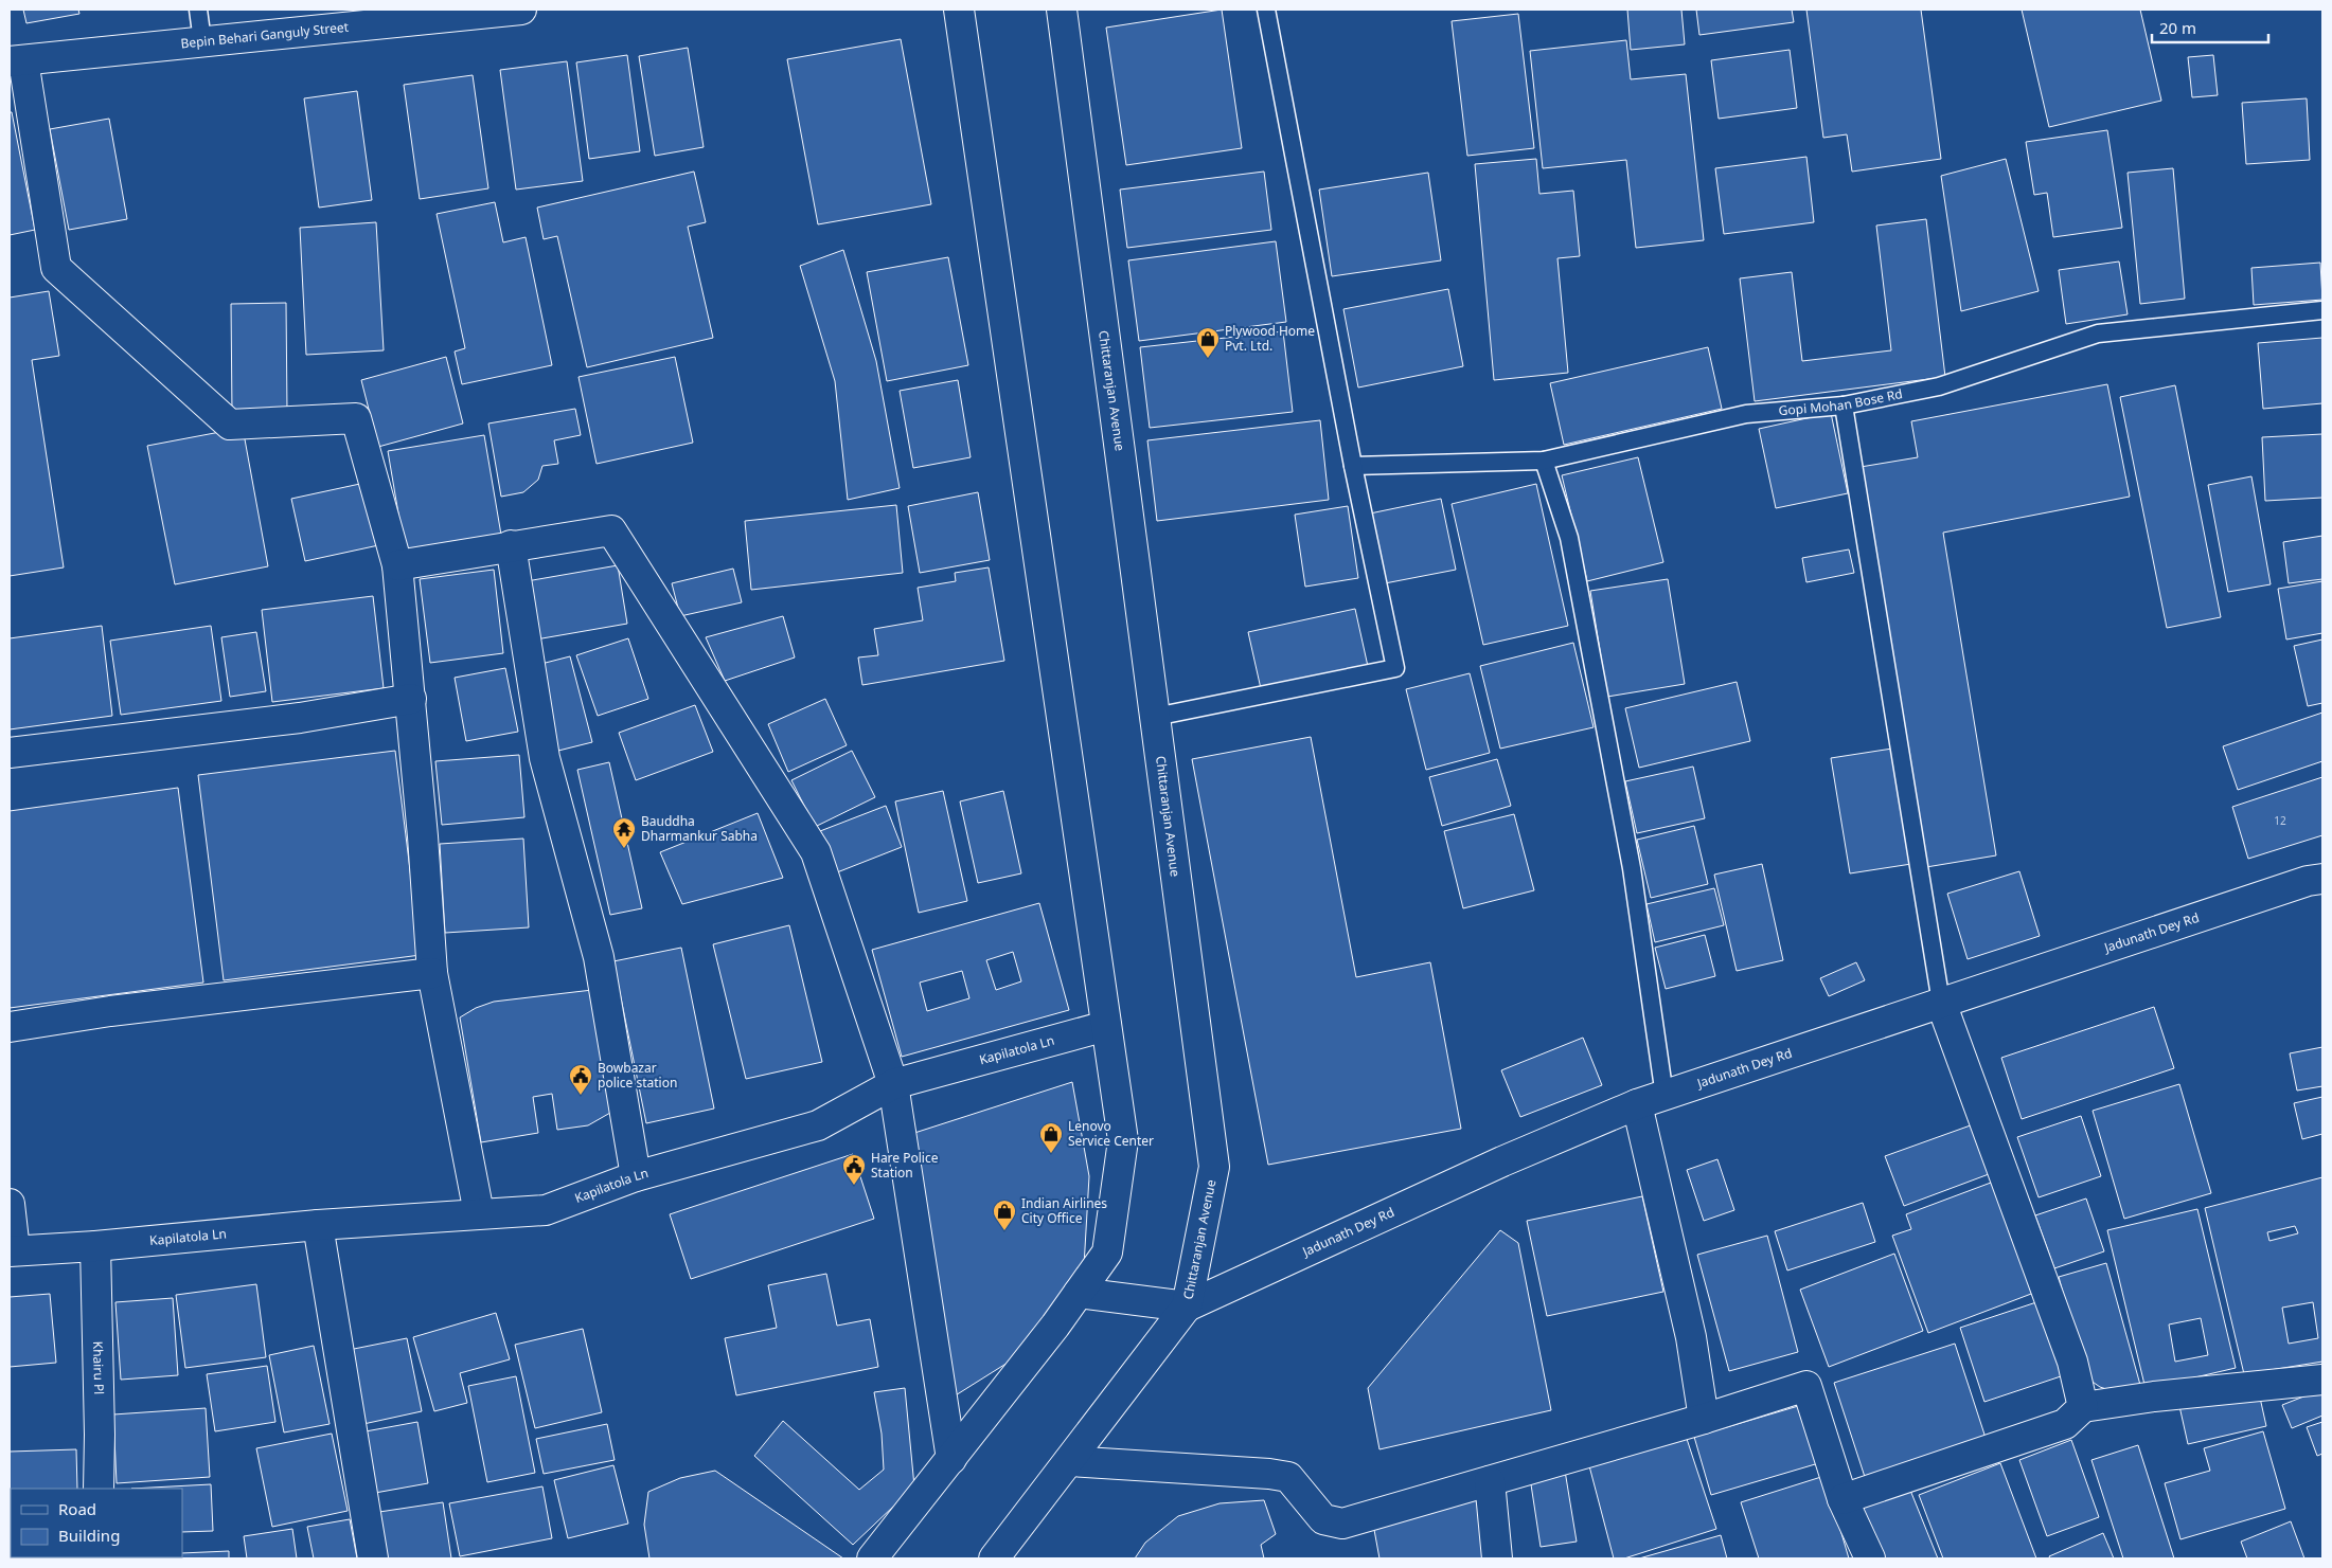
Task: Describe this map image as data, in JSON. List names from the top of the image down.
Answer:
{
  "streets": {
    "street": [
      "Bepin Behari Ganguly Street",
      "Chittaranjan Avenue",
      "Jadunath Dey Rd",
      "Kapilatola Ln",
      "Khairu Pl"
    ],
    "lane": ["Gopi Mohan Bose Rd"]
  },
  "crossings": [
    ["Chittaranjan Avenue", "Jadunath Dey Rd"],
    ["Kapilatola Ln", "Khairu Pl"]
  ],
  "places": {
    "shop": ["Plywood Home Pvt. Ltd.", "Lenovo Service Center", "Indian Airlines City Office"],
    "temple": ["Bauddha Dharmankur Sabha"],
    "public building": ["Bowbazar police station", "Hare Police Station"]
  },
  "house_numbers": ["12"],
  "legend": ["Road", "Building"],
  "scale_bar": "20 m"
}
